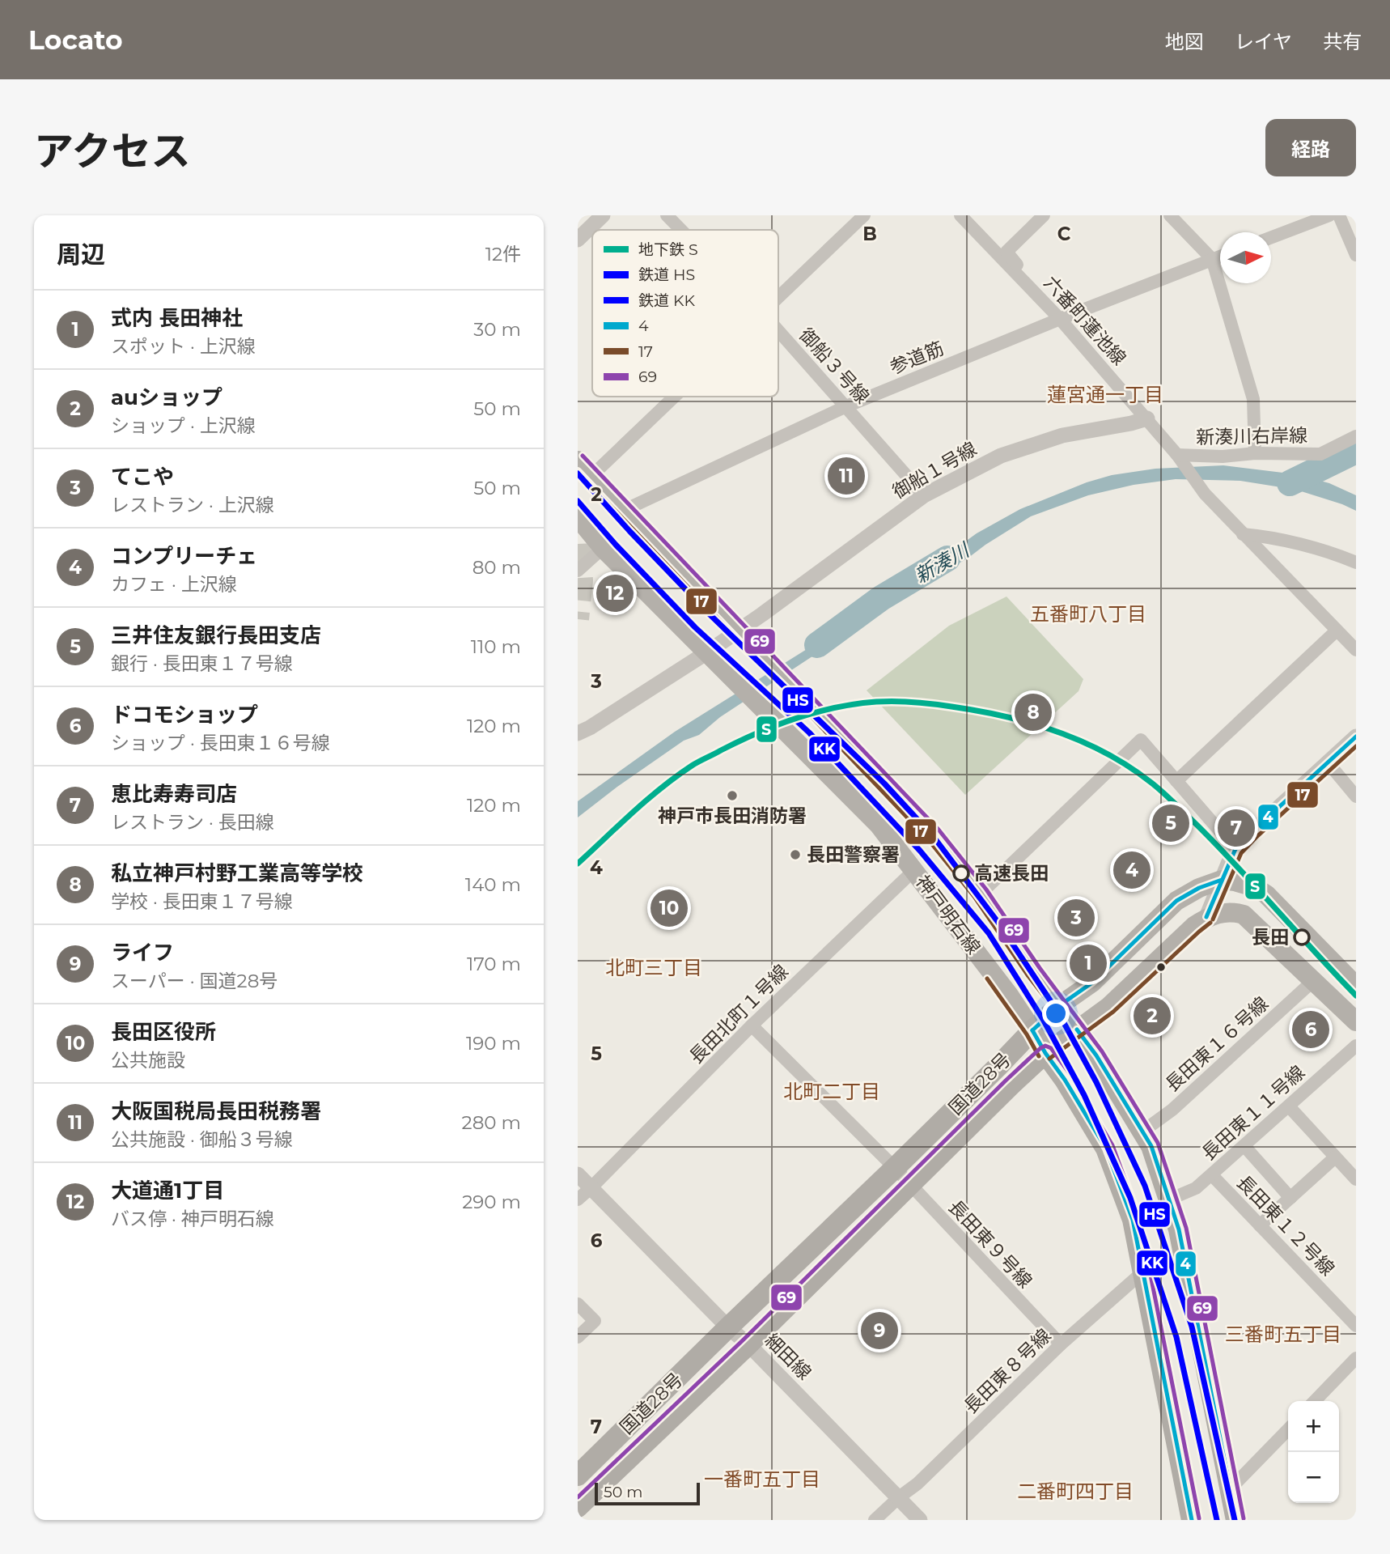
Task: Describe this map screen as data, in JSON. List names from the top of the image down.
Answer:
{
  "streets": {
    "highway": ["国道28号"],
    "main road": ["神戸明石線"],
    "street": [
      "六番町蓮池線",
      "参道筋",
      "御船３号線",
      "新湊川右岸線",
      "御船１号線",
      "長田北町１号線",
      "長田東１６号線",
      "長田東１１号線",
      "長田東１２号線",
      "長田東９号線",
      "細田線",
      "長田東８号線"
    ]
  },
  "crossings": [
    ["六番町蓮池線", "参道筋"],
    ["六番町蓮池線", "新湊川右岸線"],
    ["六番町蓮池線", "御船１号線"],
    ["参道筋", "御船３号線"],
    ["参道筋", "神戸明石線"],
    ["御船３号線", "御船１号線"],
    ["御船１号線", "神戸明石線"],
    ["神戸明石線", "長田北町１号線"],
    ["神戸明石線", "国道28号"],
    ["長田北町１号線", "長田東９号線"],
    ["長田北町１号線", "細田線"],
    ["国道28号", "長田東９号線"],
    ["国道28号", "細田線"],
    ["長田東１１号線", "長田東１２号線"],
    ["長田東９号線", "長田東８号線"],
    ["細田線", "長田東８号線"]
  ],
  "districts": [
    "蓮宮通一丁目",
    "五番町八丁目",
    "北町三丁目",
    "北町二丁目",
    "三番町五丁目",
    "一番町五丁目",
    "二番町四丁目"
  ],
  "water": ["新湊川"],
  "places": [
    "神戸市長田消防署",
    "長田警察署",
    "高速長田",
    "長田"
  ],
  "lines": [
    "transit line 69",
    "transit line 17",
    "rail line HS",
    "rail line KK",
    "metro line S",
    "transit line 4"
  ],
  "legend": [
    "地下鉄 S",
    "鉄道 HS",
    "鉄道 KK",
    "4",
    "17",
    "69"
  ],
  "scale_bar": "50 m",
  "north": "right",
  "page": {
    "header": "Locato",
    "nav": ["地図", "レイヤ", "共有"],
    "title": "アクセス",
    "buttons": "経路",
    "heading": ["周辺", "12件"],
    "list": [
      {
        "mark": "1",
        "name": "式内 長田神社",
        "note": "スポット · 上沢線",
        "value": "30 m"
      },
      {
        "mark": "2",
        "name": "auショップ",
        "note": "ショップ · 上沢線",
        "value": "50 m"
      },
      {
        "mark": "3",
        "name": "てこや",
        "note": "レストラン · 上沢線",
        "value": "50 m"
      },
      {
        "mark": "4",
        "name": "コンプリーチェ",
        "note": "カフェ · 上沢線",
        "value": "80 m"
      },
      {
        "mark": "5",
        "name": "三井住友銀行長田支店",
        "note": "銀行 · 長田東１７号線",
        "value": "110 m"
      },
      {
        "mark": "6",
        "name": "ドコモショップ",
        "note": "ショップ · 長田東１６号線",
        "value": "120 m"
      },
      {
        "mark": "7",
        "name": "恵比寿寿司店",
        "note": "レストラン · 長田線",
        "value": "120 m"
      },
      {
        "mark": "8",
        "name": "私立神戸村野工業高等学校",
        "note": "学校 · 長田東１７号線",
        "value": "140 m"
      },
      {
        "mark": "9",
        "name": "ライフ",
        "note": "スーパー · 国道28号",
        "value": "170 m"
      },
      {
        "mark": "10",
        "name": "長田区役所",
        "note": "公共施設",
        "value": "190 m"
      },
      {
        "mark": "11",
        "name": "大阪国税局長田税務署",
        "note": "公共施設 · 御船３号線",
        "value": "280 m"
      },
      {
        "mark": "12",
        "name": "大道通1丁目",
        "note": "バス停 · 神戸明石線",
        "value": "290 m"
      }
    ],
    "pins": [
      "11",
      "12",
      "8",
      "5",
      "7",
      "4",
      "10",
      "3",
      "1",
      "2",
      "6",
      "9"
    ],
    "map_buttons": ["+", "−"],
    "scale": "50 m"
  },
  "grid": {
    "columns": ["B", "C"],
    "rows": [
      "2",
      "3",
      "4",
      "5",
      "6",
      "7"
    ]
  }
}
